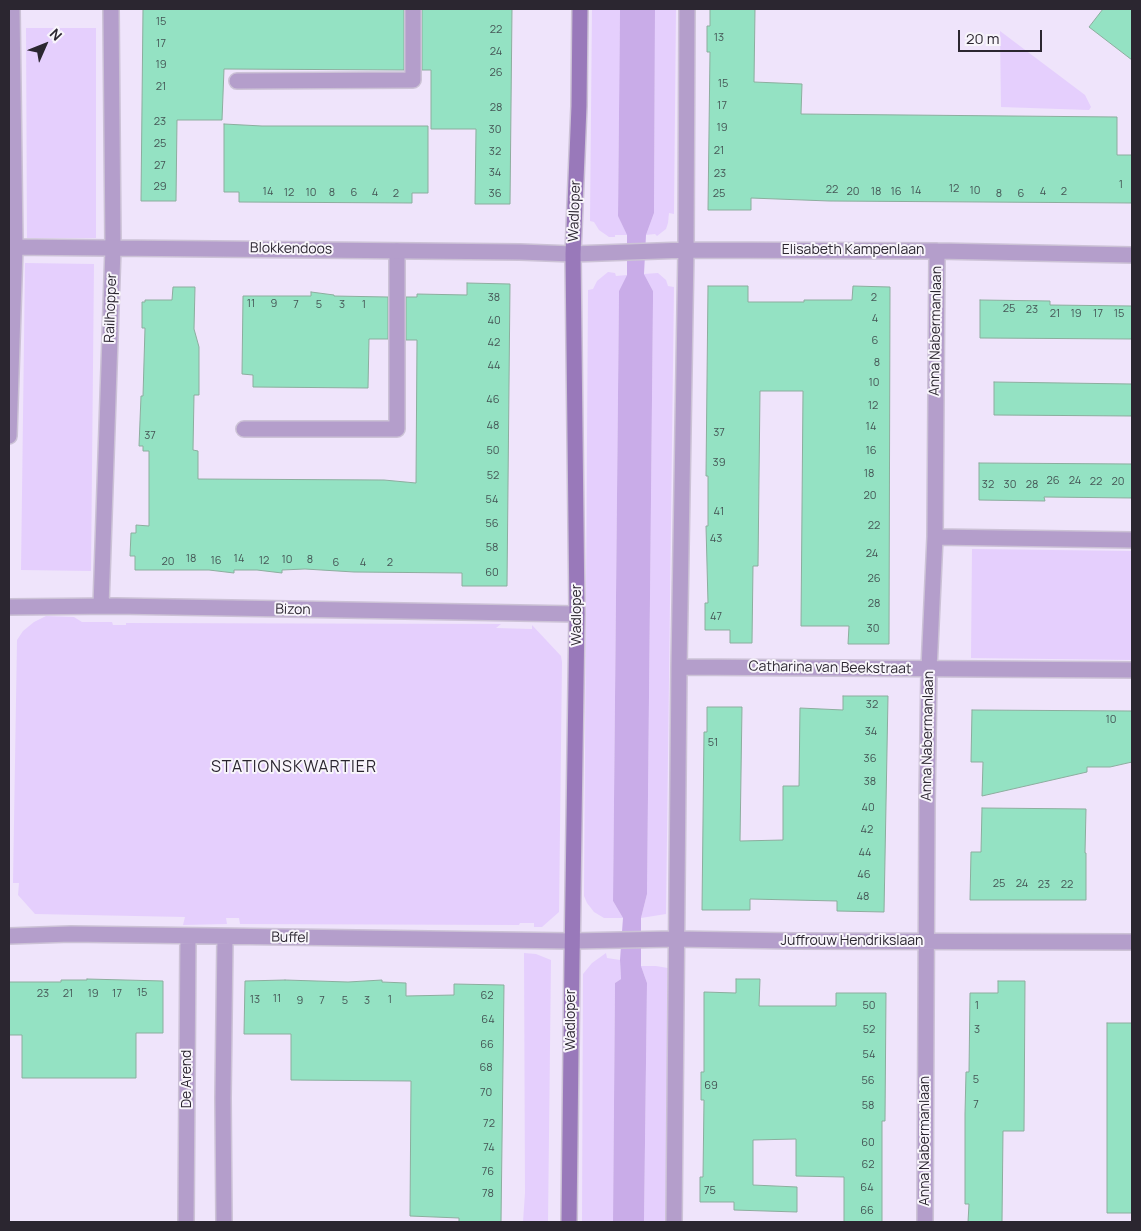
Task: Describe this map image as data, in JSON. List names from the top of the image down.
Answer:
{
  "streets": {
    "street": [
      "Wadloper",
      "Blokkendoos",
      "Elisabeth Kampenlaan",
      "Railhopper",
      "Anna Nabermanlaan",
      "Bizon",
      "Catharina van Beekstraat",
      "Buffel",
      "Juffrouw Hendrikslaan",
      "De Arend"
    ]
  },
  "crossings": [
    ["Wadloper", "Blokkendoos"],
    ["Wadloper", "Elisabeth Kampenlaan"],
    ["Wadloper", "Bizon"],
    ["Wadloper", "Buffel"],
    ["Wadloper", "Juffrouw Hendrikslaan"],
    ["Blokkendoos", "Elisabeth Kampenlaan"],
    ["Blokkendoos", "Railhopper"],
    ["Elisabeth Kampenlaan", "Anna Nabermanlaan"],
    ["Railhopper", "Bizon"],
    ["Anna Nabermanlaan", "Catharina van Beekstraat"],
    ["Anna Nabermanlaan", "Juffrouw Hendrikslaan"],
    ["Buffel", "Juffrouw Hendrikslaan"],
    ["Buffel", "De Arend"]
  ],
  "districts": ["STATIONSKWARTIER"],
  "house_numbers": [
    "15",
    "22",
    "13",
    "17",
    "24",
    "19",
    "26",
    "15",
    "21",
    "17",
    "28",
    "23",
    "19",
    "30",
    "25",
    "21",
    "32",
    "27",
    "34",
    "23",
    "1",
    "29",
    "12",
    "22",
    "14",
    "10",
    "14",
    "20",
    "18",
    "16",
    "4",
    "2",
    "12",
    "10",
    "8",
    "6",
    "4",
    "2",
    "36",
    "25",
    "8",
    "6",
    "38",
    "2",
    "11",
    "9",
    "7",
    "5",
    "3",
    "1",
    "25",
    "23",
    "21",
    "19",
    "17",
    "15",
    "4",
    "40",
    "6",
    "42",
    "8",
    "44",
    "10",
    "46",
    "12",
    "48",
    "14",
    "37",
    "37",
    "50",
    "16",
    "39",
    "18",
    "52",
    "26",
    "24",
    "22",
    "20",
    "32",
    "30",
    "28",
    "20",
    "54",
    "41",
    "56",
    "22",
    "43",
    "58",
    "24",
    "18",
    "14",
    "10",
    "8",
    "16",
    "12",
    "20",
    "6",
    "4",
    "2",
    "60",
    "26",
    "28",
    "47",
    "30",
    "32",
    "10",
    "34",
    "51",
    "36",
    "38",
    "40",
    "42",
    "44",
    "46",
    "25",
    "24",
    "23",
    "22",
    "48",
    "15",
    "23",
    "21",
    "19",
    "17",
    "62",
    "11",
    "13",
    "1",
    "9",
    "7",
    "5",
    "3",
    "50",
    "1",
    "64",
    "52",
    "3",
    "66",
    "54",
    "68",
    "5",
    "56",
    "69",
    "70",
    "7",
    "58",
    "72",
    "60",
    "74",
    "62",
    "76",
    "64",
    "75",
    "78",
    "66"
  ],
  "scale_bar": "20 m",
  "north": "top right"
}
